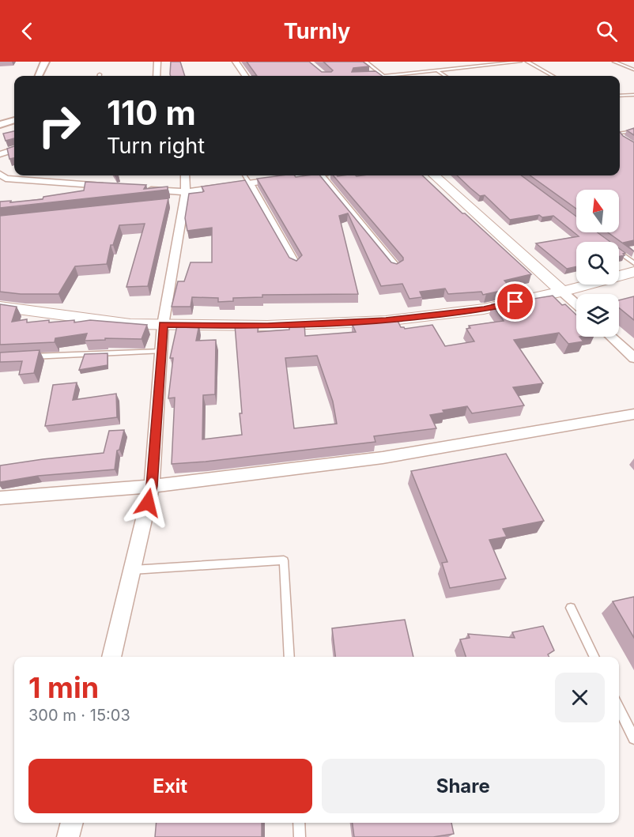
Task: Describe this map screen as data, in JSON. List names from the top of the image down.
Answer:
{
  "north": "top",
  "page": {
    "header": "Turnly",
    "turn": ["110 m", "Turn right"],
    "heading": ["1 min", "300 m · 15:03"],
    "buttons": ["Exit", "Share"]
  }
}
